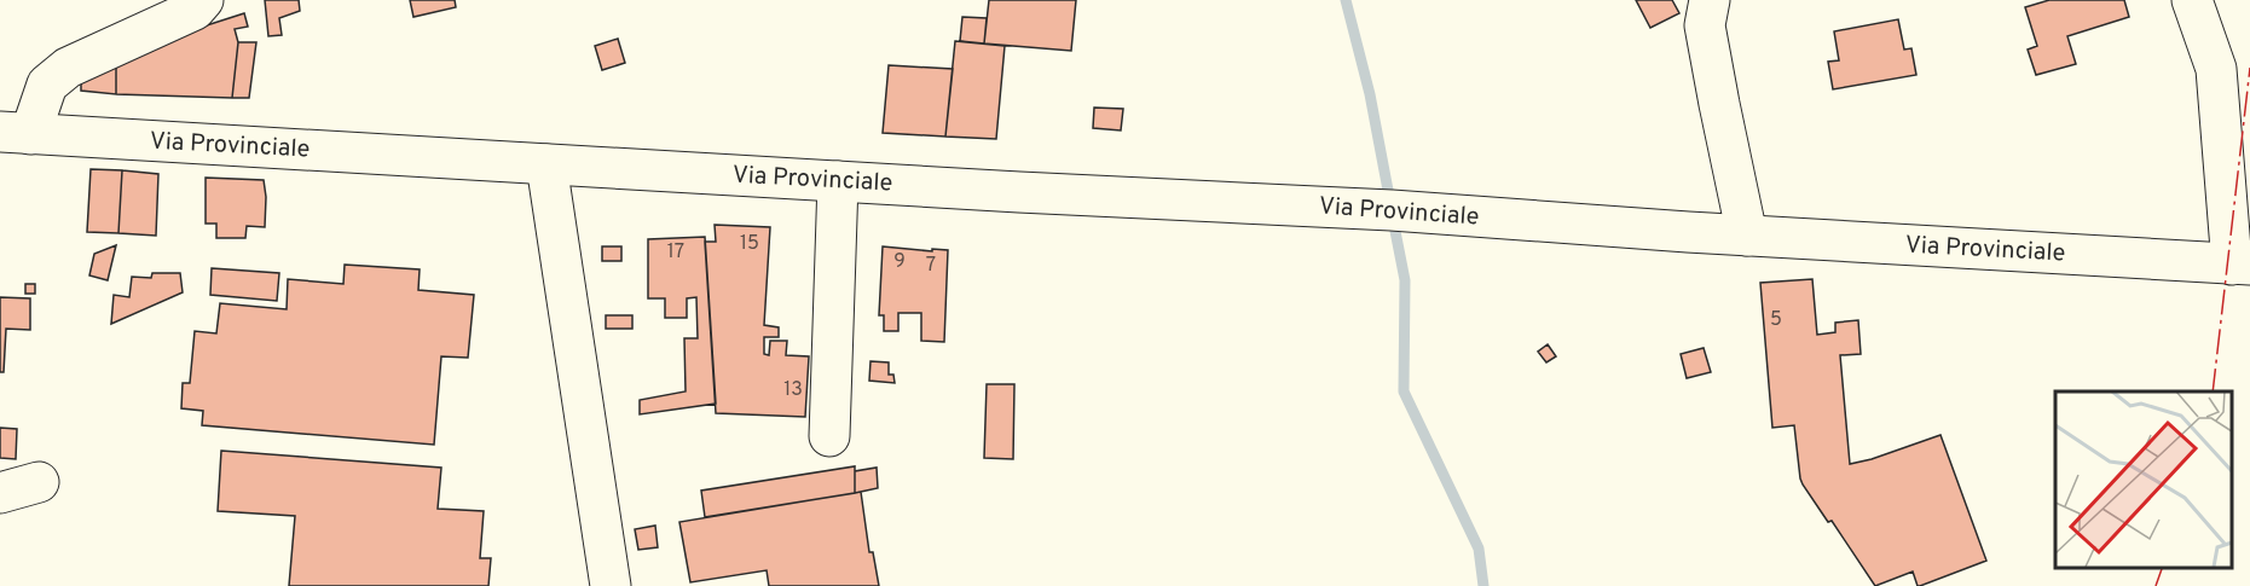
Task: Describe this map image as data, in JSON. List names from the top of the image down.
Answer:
{
  "streets": {
    "main road": ["Via Provinciale"]
  },
  "house_numbers": [
    "15",
    "17",
    "9",
    "7",
    "5",
    "13"
  ]
}
